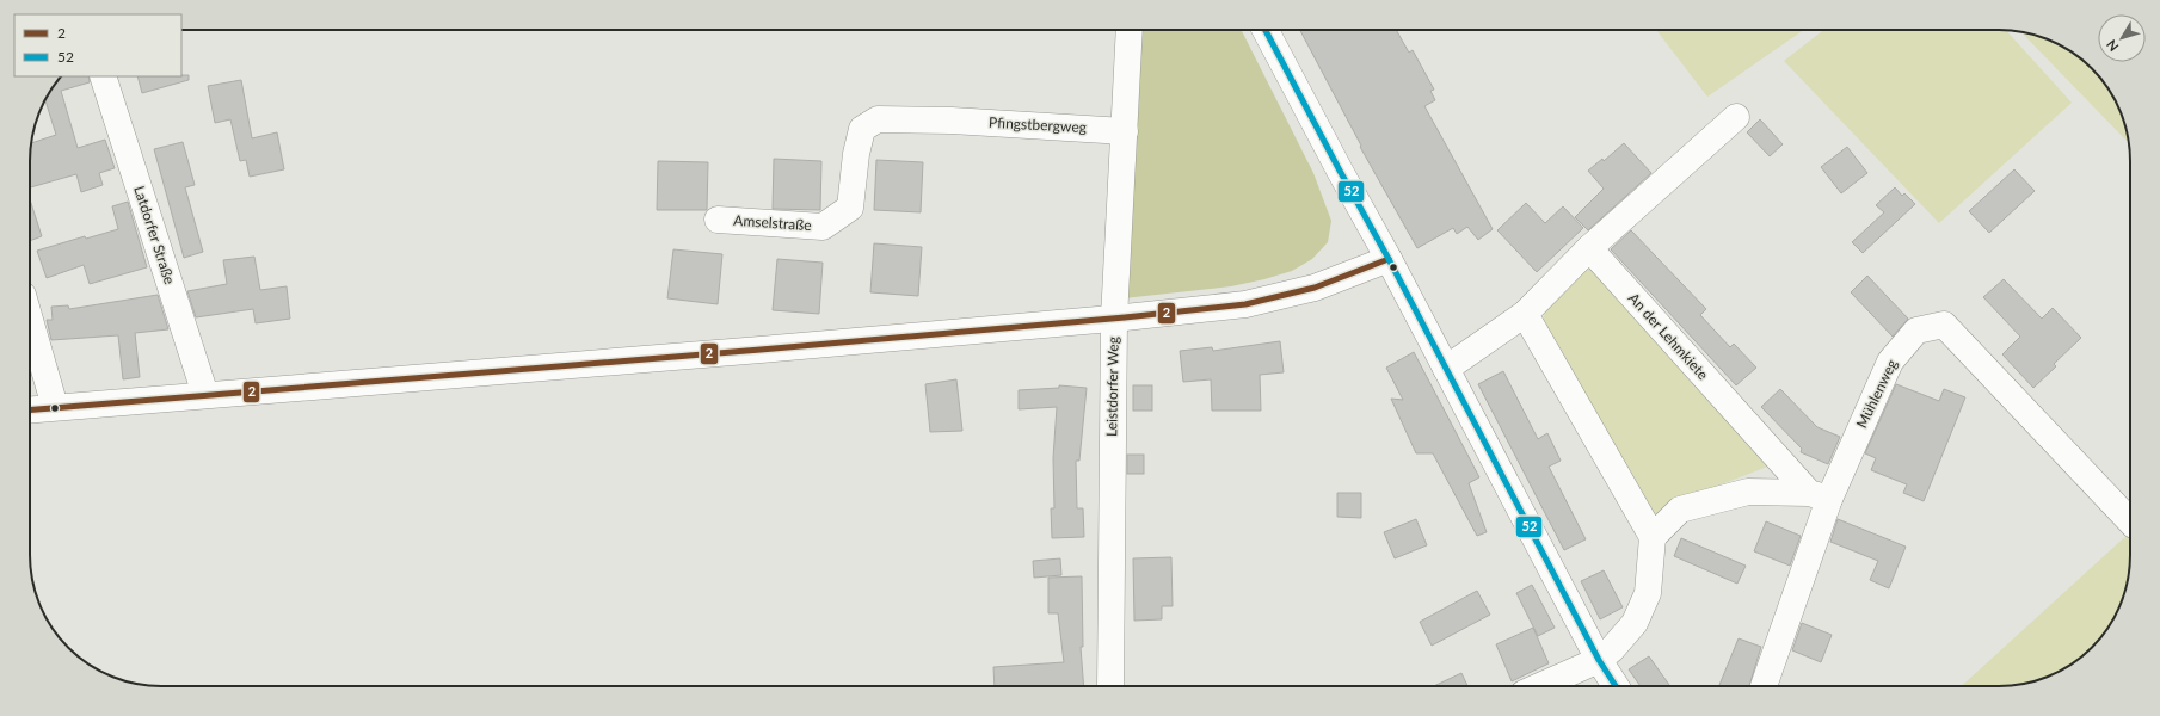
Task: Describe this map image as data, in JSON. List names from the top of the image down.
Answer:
{
  "streets": {
    "street": [
      "Pfingstbergweg",
      "Amselstraße",
      "Latdorfer Straße",
      "An der Lehmkiete",
      "Leistdorfer Weg",
      "Mühlenweg"
    ]
  },
  "crossings": [
    ["Pfingstbergweg", "Amselstraße"],
    ["Pfingstbergweg", "Leistdorfer Weg"],
    ["An der Lehmkiete", "Mühlenweg"]
  ],
  "lines": ["transit line 52", "transit line 2"],
  "legend": ["2", "52"],
  "north": "bottom left"
}
